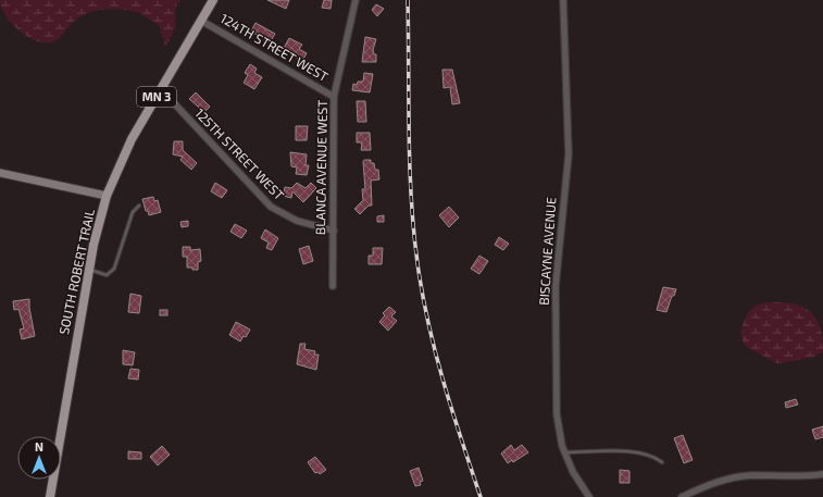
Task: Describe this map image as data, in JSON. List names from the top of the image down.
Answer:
{
  "streets": {
    "main road": ["MN 3", "SOUTH ROBERT TRAIL"],
    "street": [
      "124TH STREET WEST",
      "125TH STREET WEST",
      "BLANCA AVENUE WEST",
      "BISCAYNE AVENUE"
    ]
  },
  "crossings": [
    ["124TH STREET WEST", "BLANCA AVENUE WEST"],
    ["124TH STREET WEST", "SOUTH ROBERT TRAIL"],
    ["125TH STREET WEST", "BLANCA AVENUE WEST"],
    ["125TH STREET WEST", "SOUTH ROBERT TRAIL"]
  ],
  "north": "top"
}
